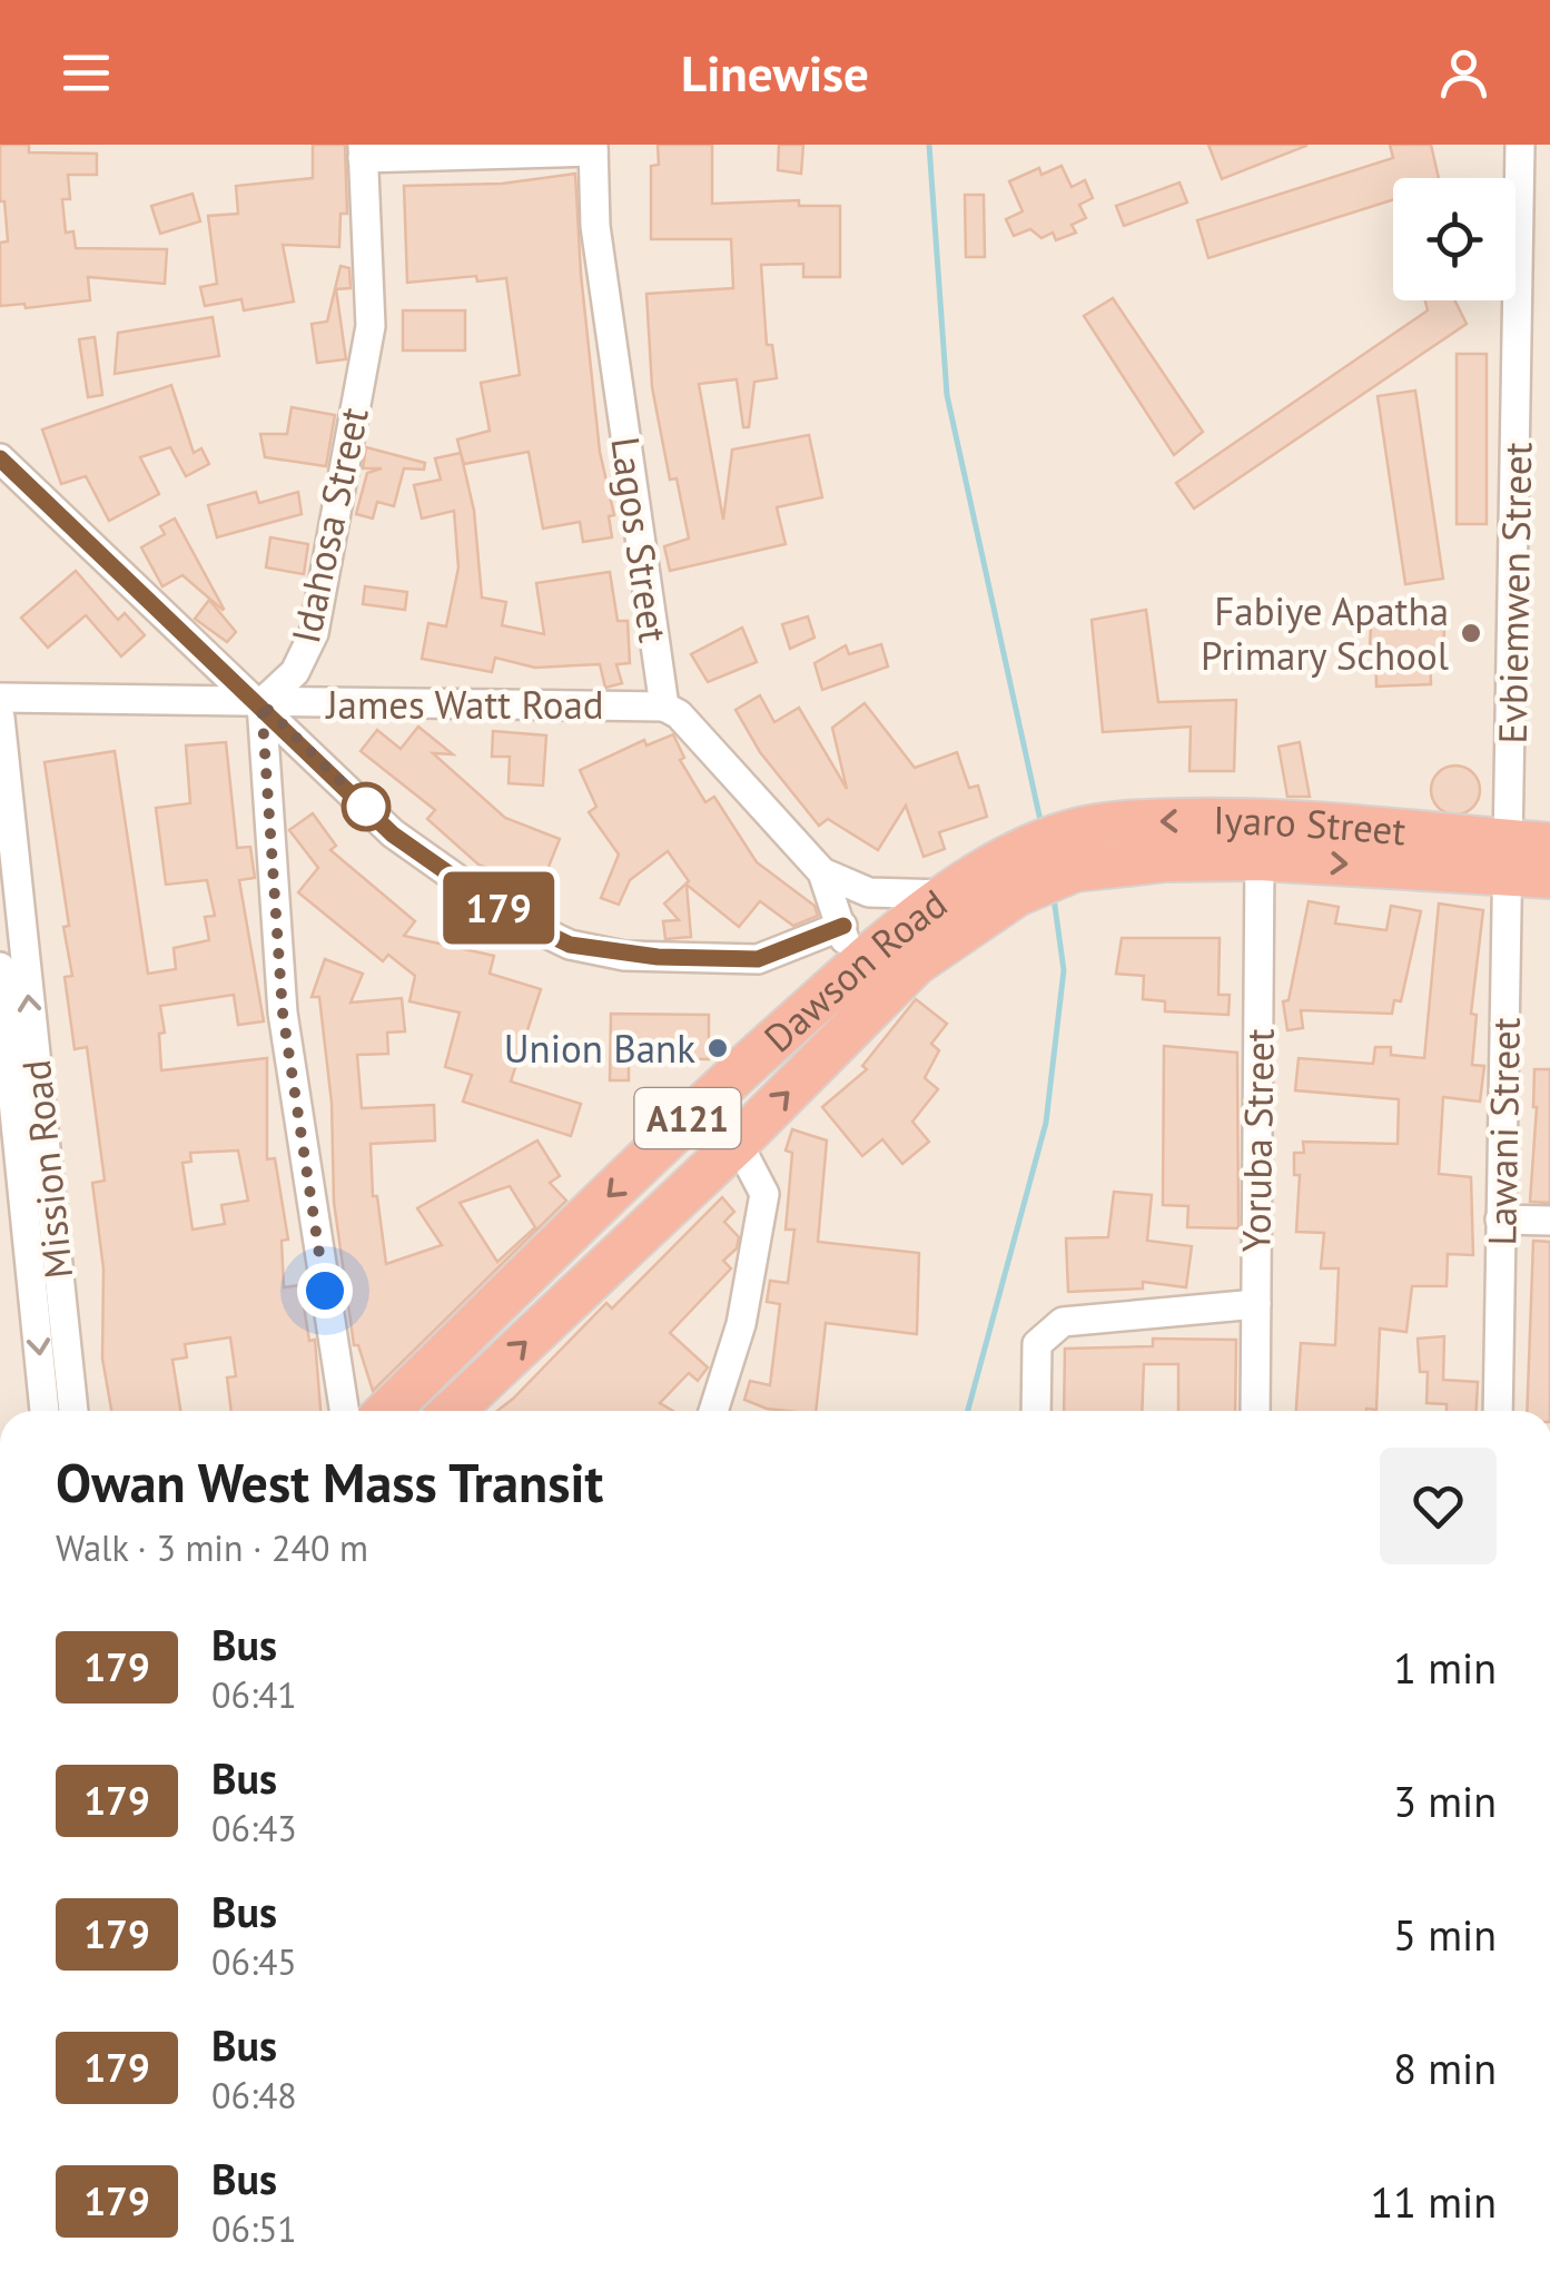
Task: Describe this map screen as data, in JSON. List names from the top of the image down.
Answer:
{
  "streets": {
    "highway": ["Iyaro Street", "Dawson Road", "A121"],
    "street": [
      "Idahosa Street",
      "Lagos Street",
      "Evbiemwen Street",
      "James Watt Road",
      "Lawani Street",
      "Yoruba Street",
      "Mission Road"
    ]
  },
  "crossings": [
    ["Idahosa Street", "James Watt Road"],
    ["Lagos Street", "James Watt Road"],
    ["Evbiemwen Street", "Iyaro Street"],
    ["Evbiemwen Street", "Lawani Street"],
    ["Iyaro Street", "Dawson Road"],
    ["Iyaro Street", "Lawani Street"],
    ["Iyaro Street", "Yoruba Street"]
  ],
  "places": ["Fabiye Apatha Primary School", "Union Bank"],
  "lines": ["bus line 179"],
  "page": {
    "header": "Linewise",
    "on_map": "179",
    "heading": ["Owan West Mass Transit", "Walk · 3 min · 240 m"],
    "list": [
      {
        "mark": "179",
        "name": "Bus",
        "note": "06:41",
        "value": "1 min"
      },
      {
        "mark": "179",
        "name": "Bus",
        "note": "06:43",
        "value": "3 min"
      },
      {
        "mark": "179",
        "name": "Bus",
        "note": "06:45",
        "value": "5 min"
      },
      {
        "mark": "179",
        "name": "Bus",
        "note": "06:48",
        "value": "8 min"
      },
      {
        "mark": "179",
        "name": "Bus",
        "note": "06:51",
        "value": "11 min"
      }
    ]
  }
}
